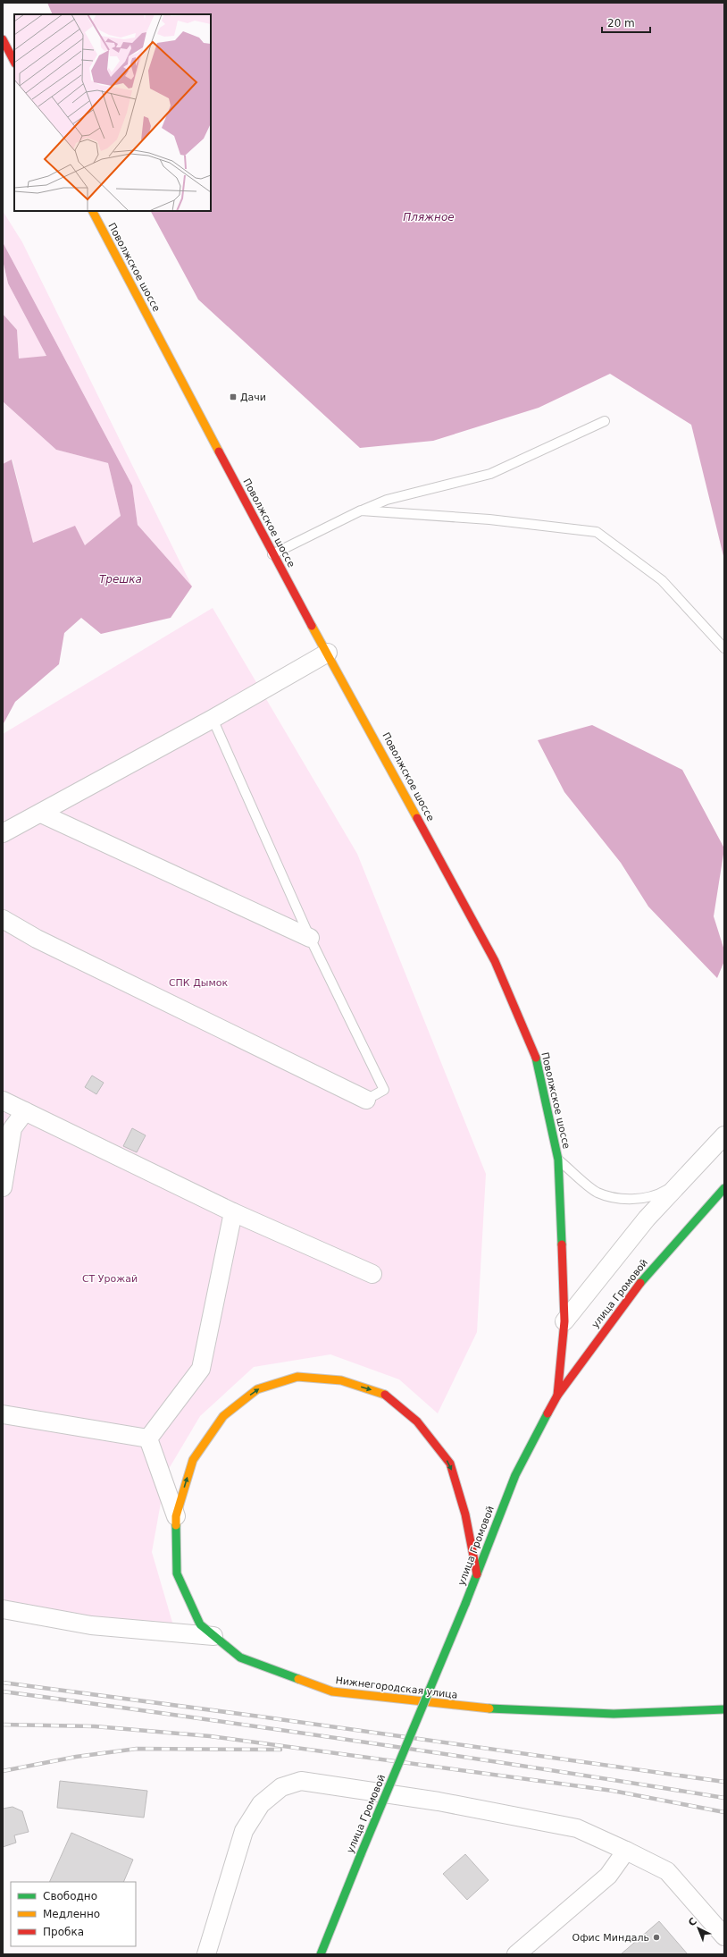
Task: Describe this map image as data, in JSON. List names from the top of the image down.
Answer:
{
  "streets": {
    "main road": ["Поволжское шоссе", "улица Громовой", "Нижнегородская улица"]
  },
  "crossings": [
    ["Поволжское шоссе", "улица Громовой"],
    ["улица Громовой", "Нижнегородская улица"]
  ],
  "water": ["Пляжное", "Трешка"],
  "parks": ["СПК Дымок", "СТ Урожай"],
  "places": {
    "transit": ["Дачи"],
    "other": ["Офис Миндаль"]
  },
  "legend": ["Свободно", "Медленно", "Пробка"],
  "scale_bar": "20 m",
  "north": "top left"
}
